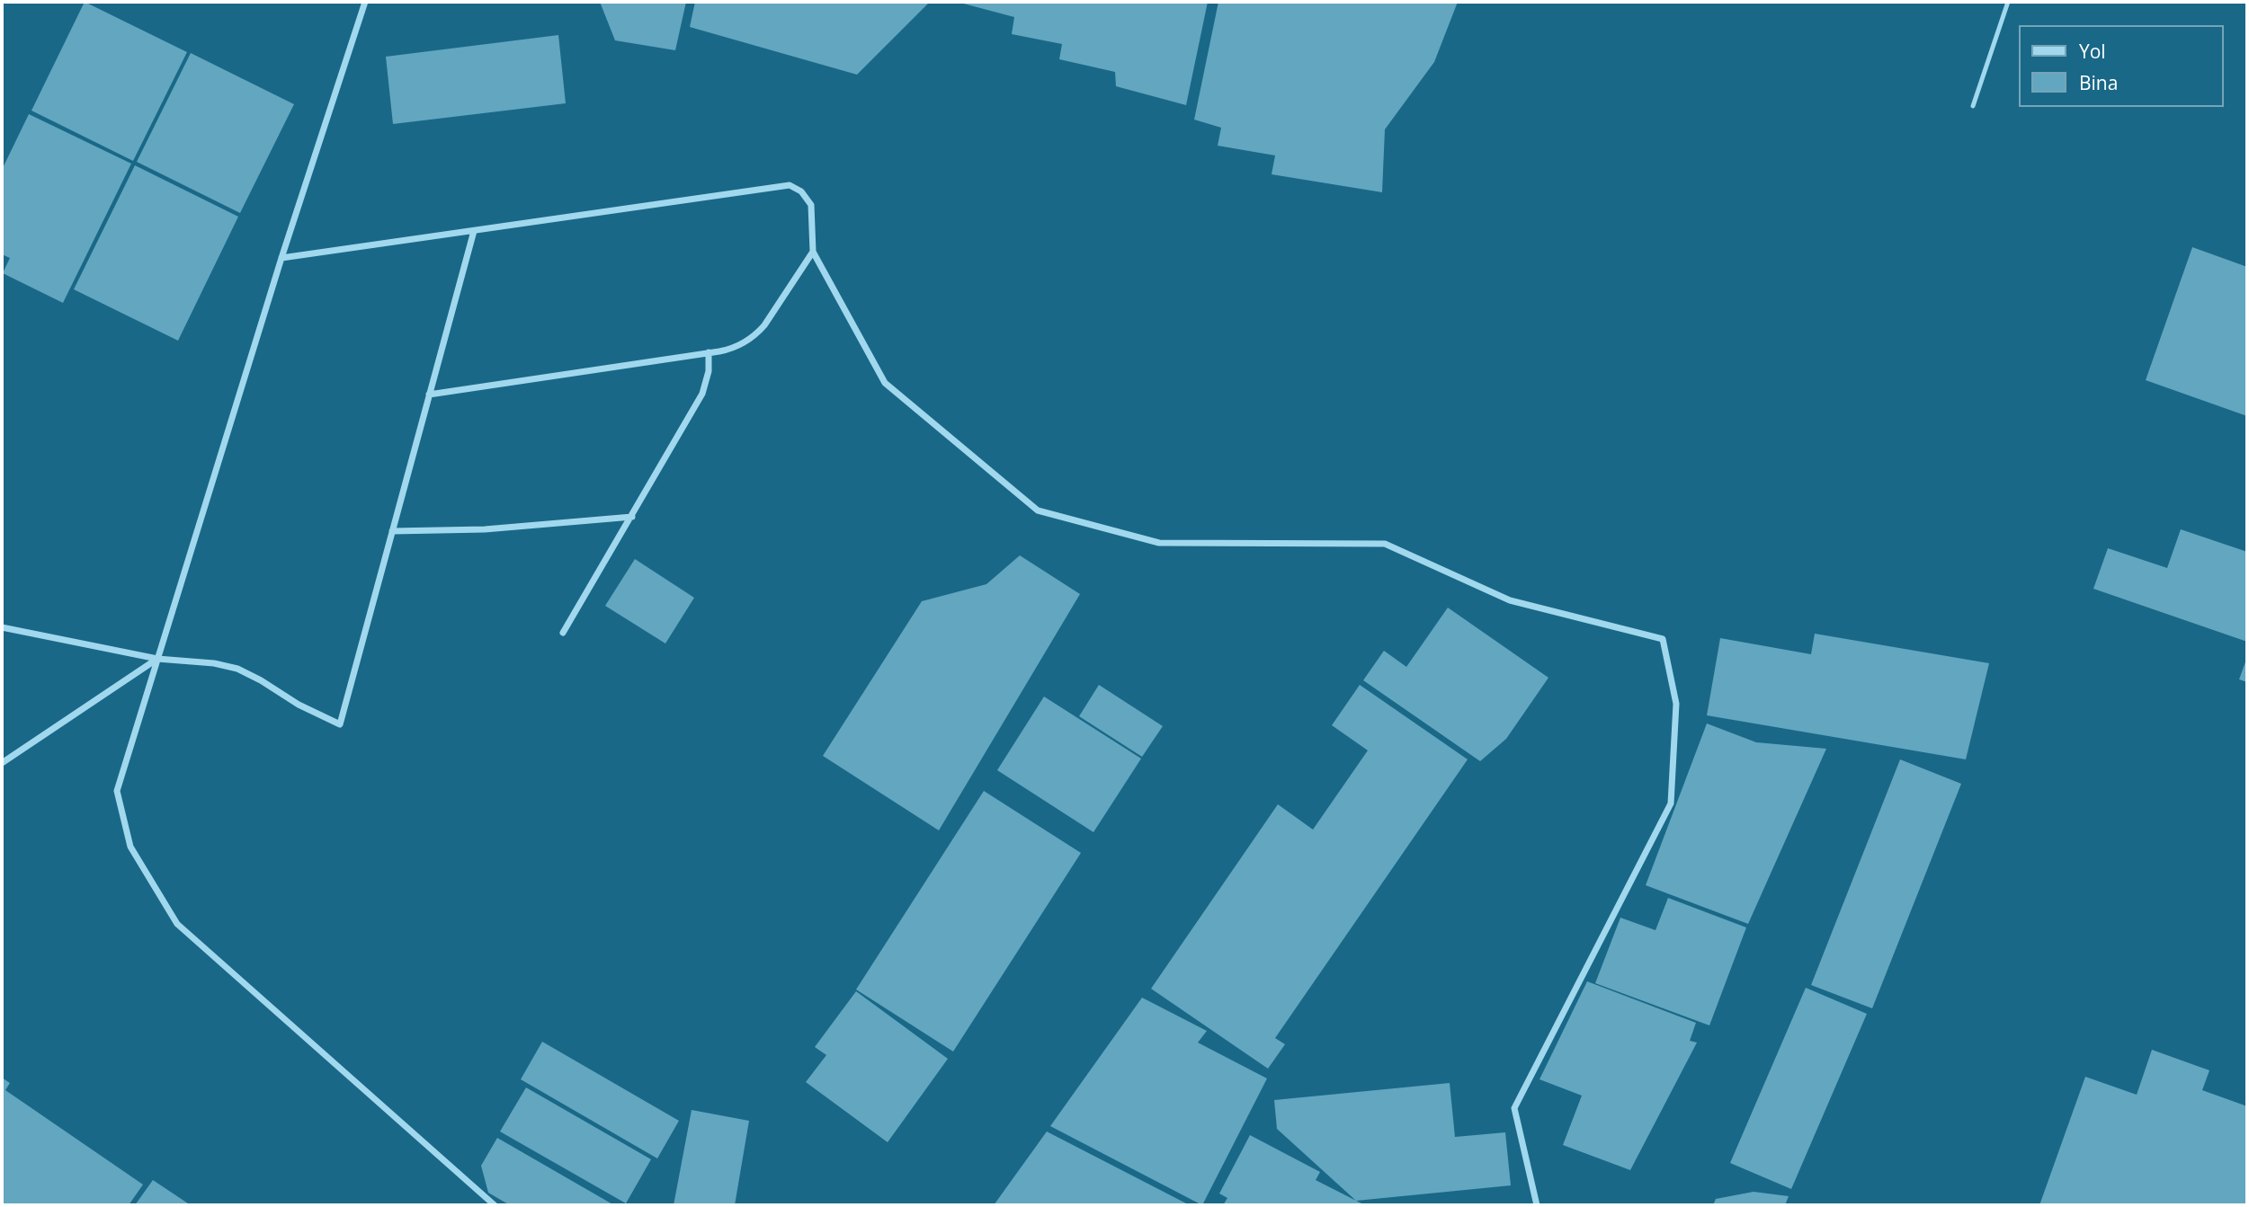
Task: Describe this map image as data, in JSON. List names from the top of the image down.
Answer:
{
  "legend": ["Yol", "Bina"]
}
